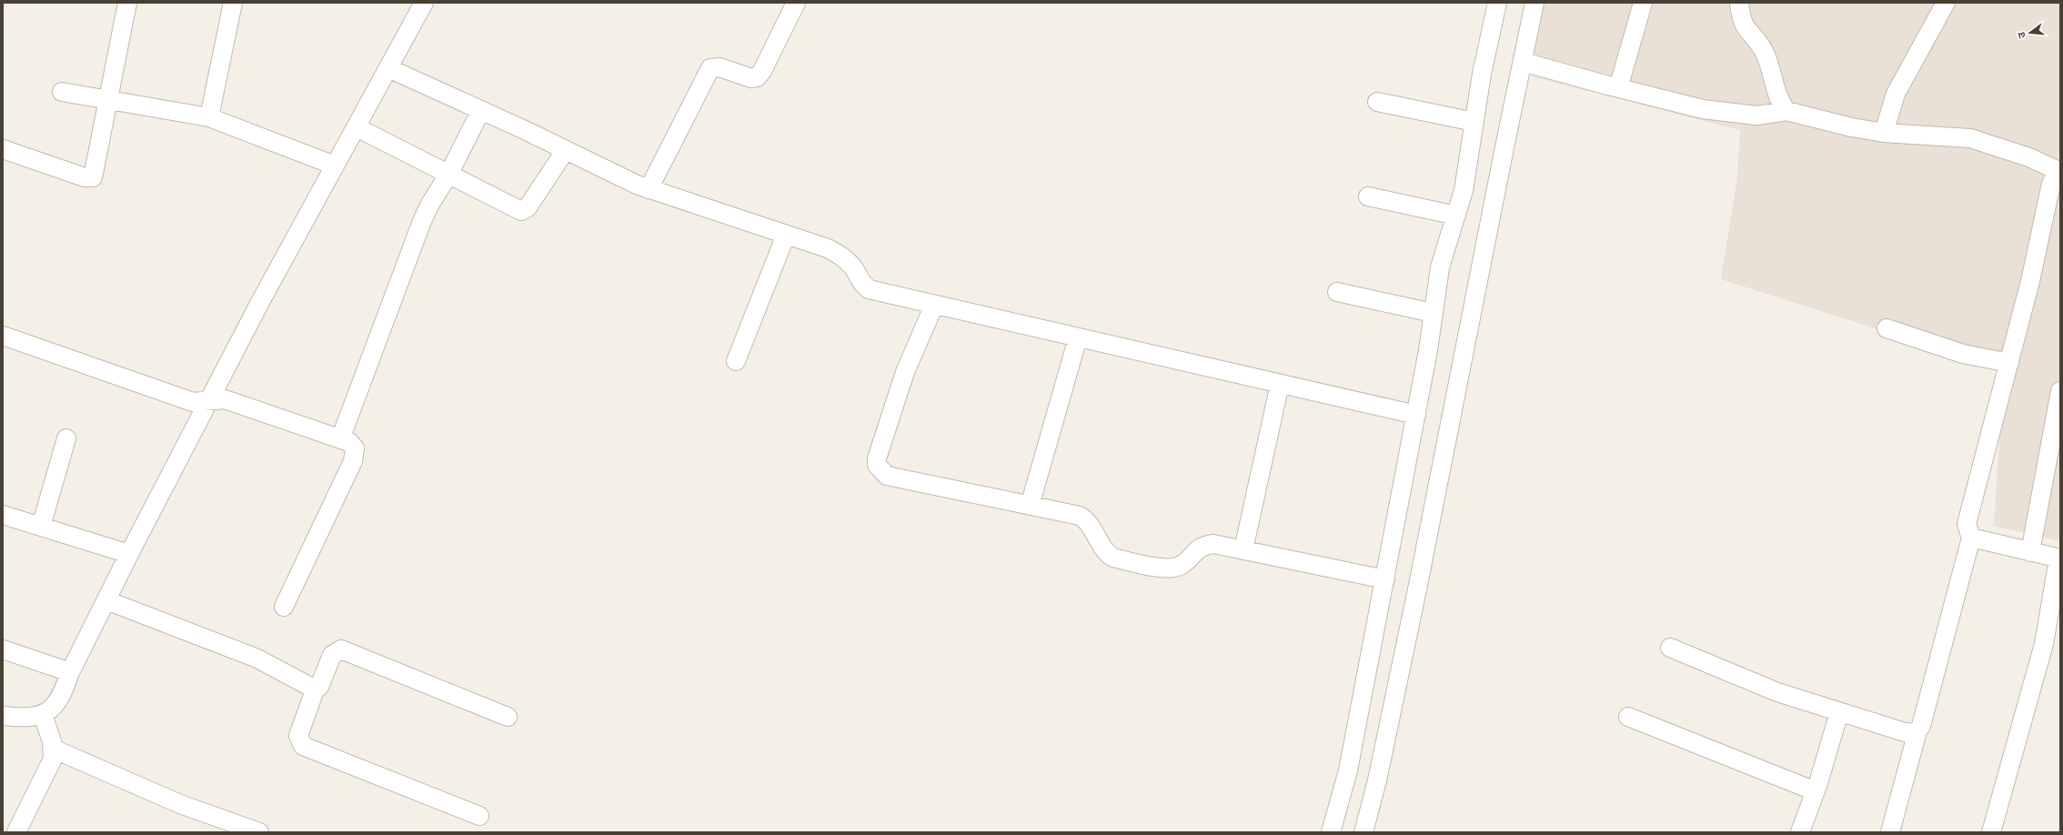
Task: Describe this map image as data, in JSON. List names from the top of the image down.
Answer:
{
  "north": "left"
}
